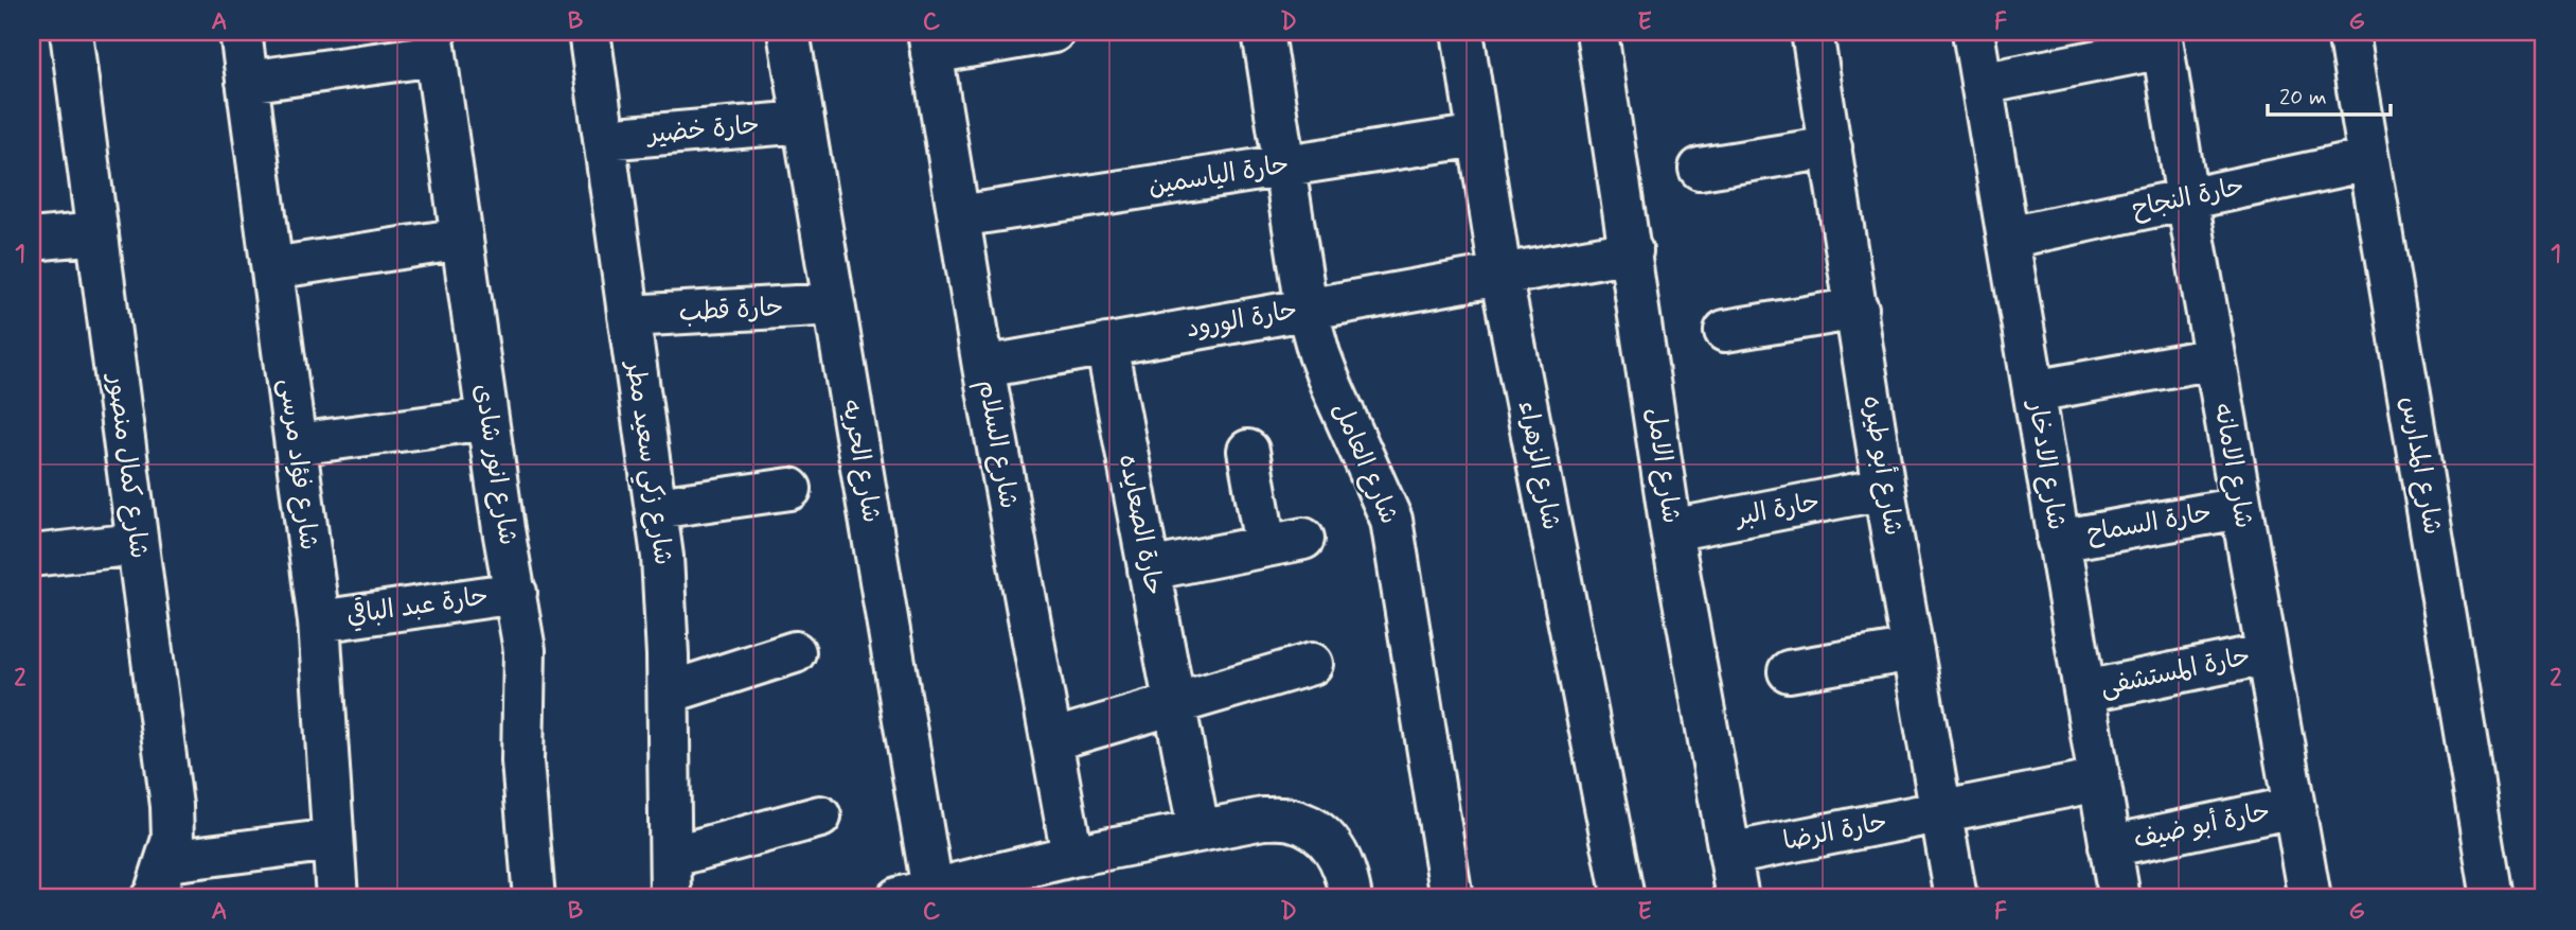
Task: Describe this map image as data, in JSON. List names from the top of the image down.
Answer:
{
  "streets": {
    "street": [
      "حارة خضير",
      "حارة الياسمين",
      "حارة النجاح",
      "حارة قطب",
      "حارة الورود",
      "شارع السلام",
      "شارع الحريه",
      "شارع زكي سعيد مطر",
      "شارع العامل",
      "شارع فؤاد مرسى",
      "شارع انور شادى",
      "شارع الزهراء",
      "شارع الامل",
      "شارع أبو طيره",
      "شارع الادخار",
      "شارع الامانه",
      "شارع المدارس",
      "شارع كمال منصور",
      "حارة البر",
      "حارة السماح",
      "حارة الصعايده",
      "حارة عبد الباقي",
      "حارة المستشفى",
      "حارة أبو ضيف",
      "حارة الرضا"
    ]
  },
  "crossings": [
    ["حارة خضير", "شارع الحريه"],
    ["حارة خضير", "شارع زكي سعيد مطر"],
    ["حارة الياسمين", "شارع السلام"],
    ["حارة الياسمين", "شارع العامل"],
    ["حارة الياسمين", "شارع الزهراء"],
    ["حارة النجاح", "شارع الادخار"],
    ["حارة النجاح", "شارع الامانه"],
    ["حارة النجاح", "شارع المدارس"],
    ["حارة قطب", "شارع الحريه"],
    ["حارة قطب", "شارع زكي سعيد مطر"],
    ["حارة الورود", "شارع السلام"],
    ["حارة الورود", "شارع العامل"],
    ["حارة الورود", "شارع الزهراء"],
    ["حارة الورود", "شارع الامل"],
    ["حارة الورود", "حارة الصعايده"],
    ["شارع فؤاد مرسى", "حارة عبد الباقي"],
    ["شارع انور شادى", "حارة عبد الباقي"],
    ["شارع الامل", "حارة البر"],
    ["شارع الامل", "حارة الرضا"],
    ["شارع أبو طيره", "حارة البر"],
    ["شارع أبو طيره", "حارة الرضا"],
    ["شارع الادخار", "حارة السماح"],
    ["شارع الادخار", "حارة المستشفى"],
    ["شارع الادخار", "حارة أبو ضيف"],
    ["شارع الادخار", "حارة الرضا"],
    ["شارع الامانه", "حارة السماح"],
    ["شارع الامانه", "حارة المستشفى"],
    ["شارع الامانه", "حارة أبو ضيف"]
  ],
  "scale_bar": "20 m",
  "grid": {
    "columns": [
      "A",
      "B",
      "C",
      "D",
      "E",
      "F",
      "G"
    ],
    "rows": ["1", "2"]
  }
}
